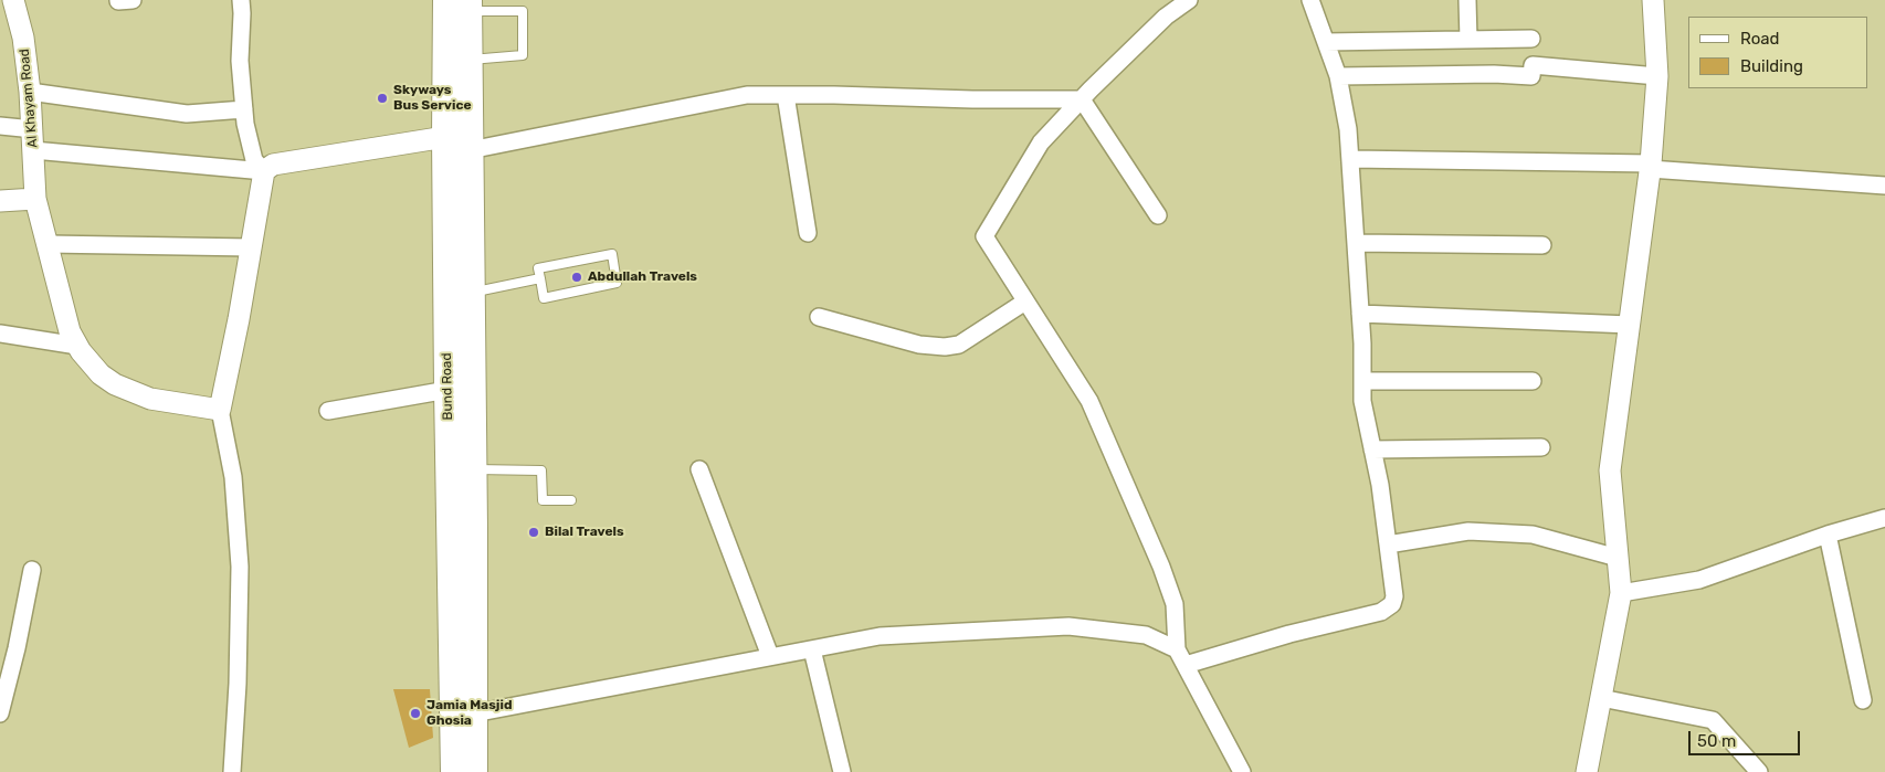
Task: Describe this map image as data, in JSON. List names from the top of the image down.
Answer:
{
  "streets": {
    "main road": ["Bund Road"],
    "street": ["Al Khayam Road"]
  },
  "places": [
    "Skyways Bus Service",
    "Abdullah Travels",
    "Bilal Travels",
    "Jamia Masjid Ghosia"
  ],
  "legend": ["Road", "Building"],
  "scale_bar": "50 m"
}
